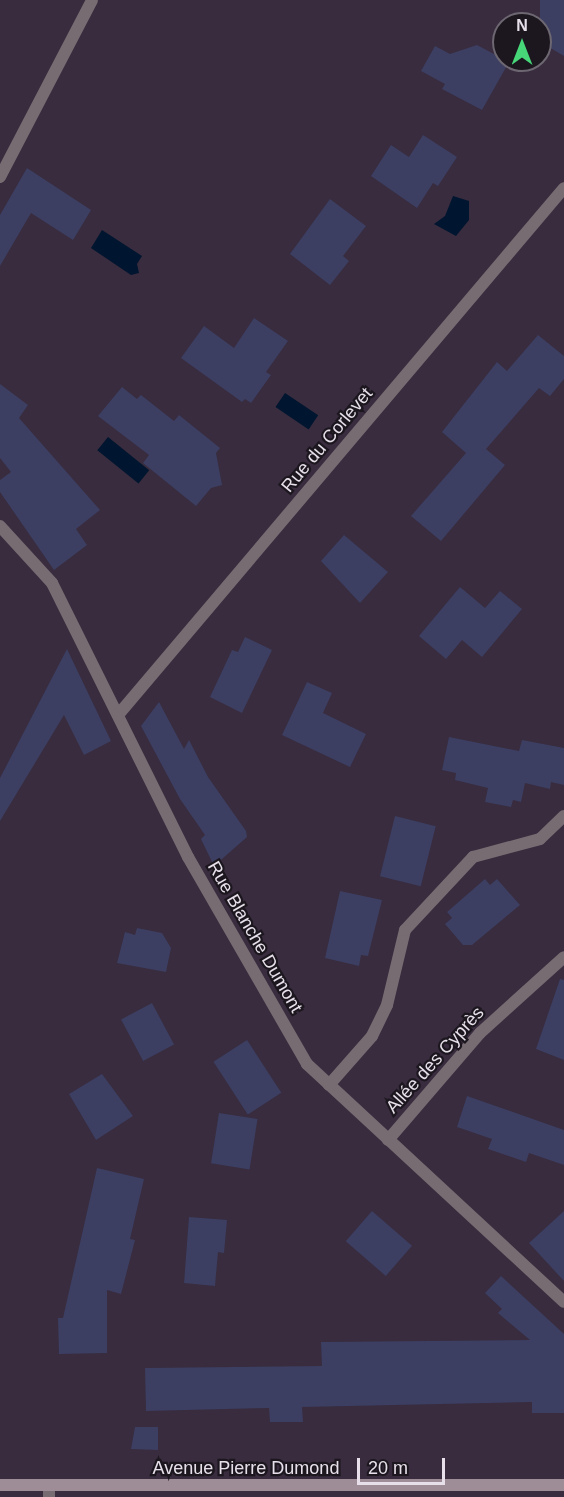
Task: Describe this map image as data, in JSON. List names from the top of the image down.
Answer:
{
  "streets": {
    "main road": ["Avenue Pierre Dumond"],
    "street": ["Rue du Corlevet", "Rue Blanche Dumont", "Allée des Cyprès"]
  },
  "crossings": [
    ["Rue du Corlevet", "Rue Blanche Dumont"],
    ["Rue Blanche Dumont", "Allée des Cyprès"]
  ],
  "scale_bar": "20 m",
  "north": "top"
}
